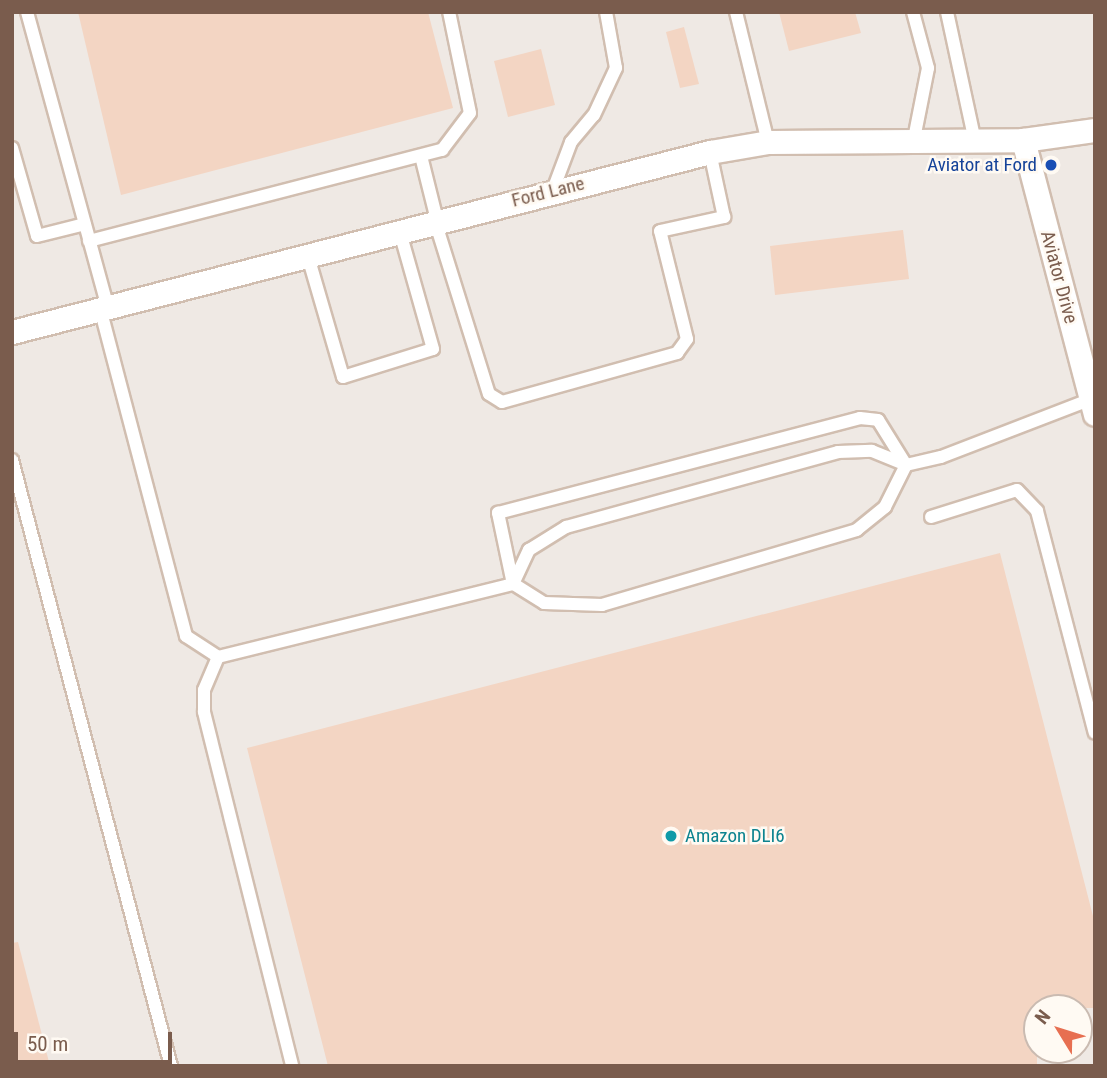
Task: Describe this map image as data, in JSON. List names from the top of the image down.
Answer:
{
  "streets": {
    "street": ["Ford Lane", "Aviator Drive"]
  },
  "crossings": [
    ["Ford Lane", "Aviator Drive"]
  ],
  "places": ["Aviator at Ford", "Amazon DLI6"],
  "scale_bar": "50 m",
  "north": "top left"
}
